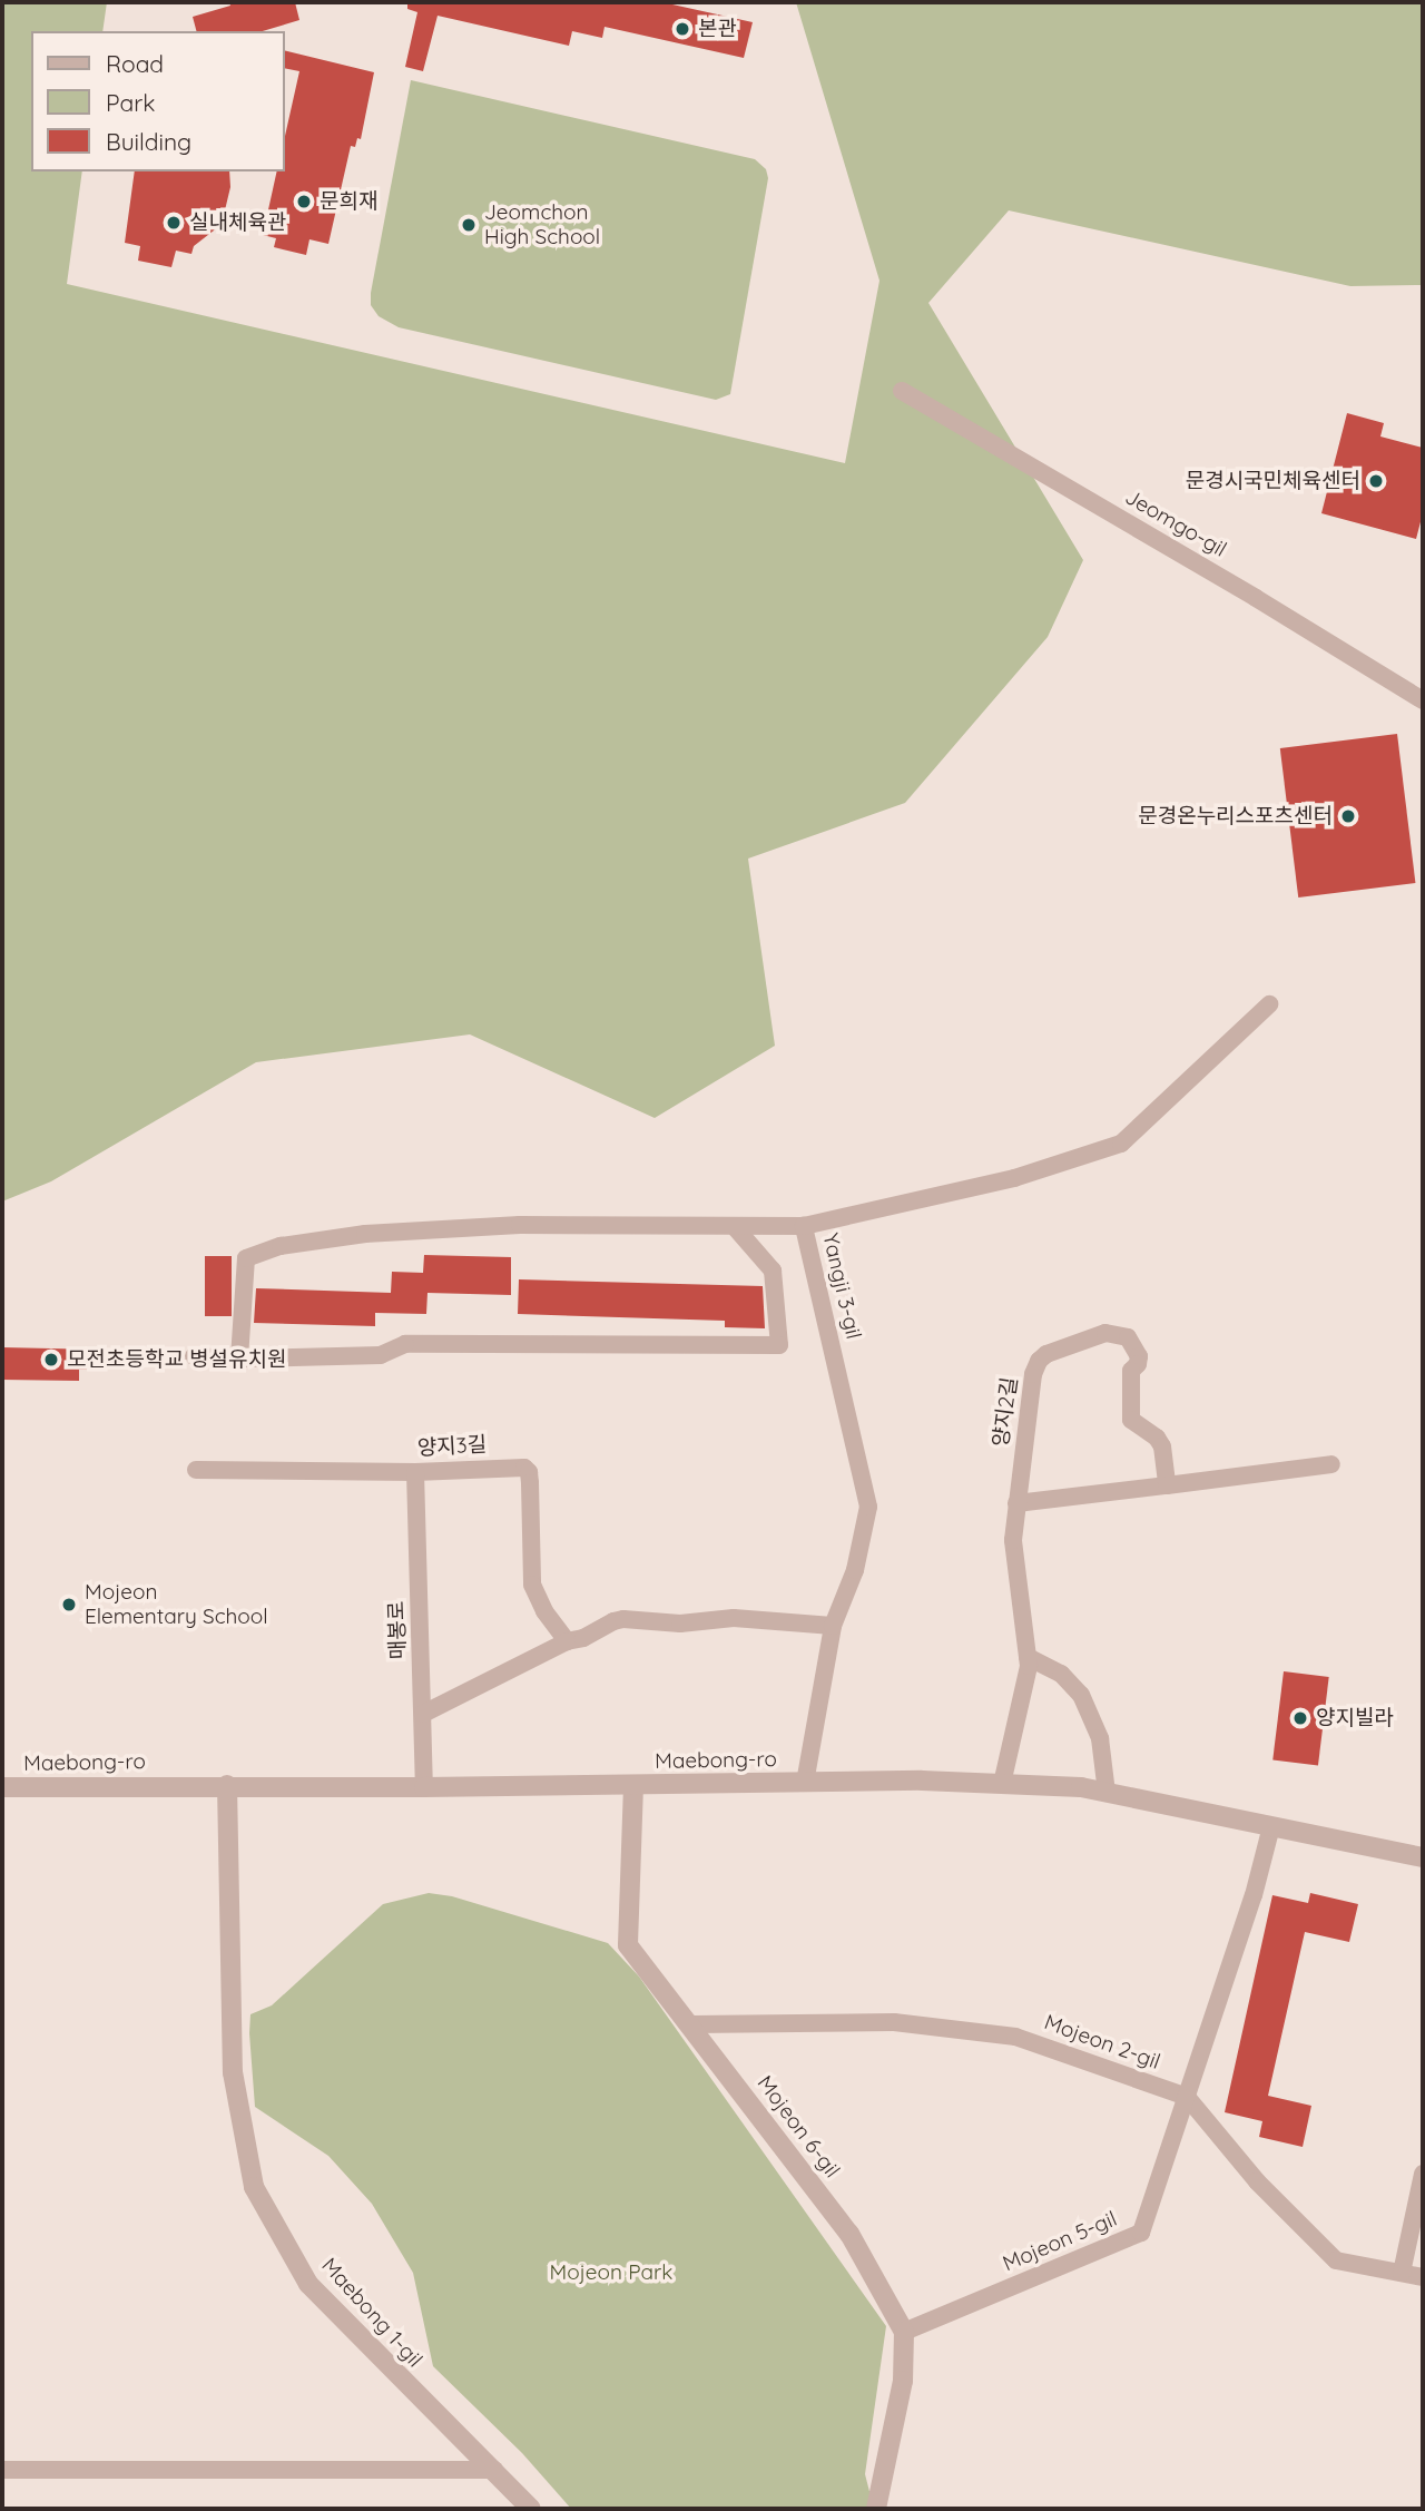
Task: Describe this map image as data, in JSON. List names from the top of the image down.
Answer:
{
  "streets": {
    "street": [
      "Jeomgo-gil",
      "Yangji 3-gil",
      "양지2길",
      "양지3길",
      "매봉로",
      "Maebong-ro",
      "Mojeon 2-gil",
      "Mojeon 6-gil",
      "Mojeon 5-gil",
      "Maebong 1-gil"
    ]
  },
  "crossings": [
    ["Yangji 3-gil", "Maebong-ro"],
    ["양지2길", "Maebong-ro"],
    ["양지3길", "매봉로"],
    ["매봉로", "Maebong-ro"],
    ["Maebong-ro", "Mojeon 6-gil"],
    ["Maebong-ro", "Mojeon 5-gil"],
    ["Maebong-ro", "Maebong 1-gil"],
    ["Mojeon 2-gil", "Mojeon 6-gil"],
    ["Mojeon 2-gil", "Mojeon 5-gil"],
    ["Mojeon 6-gil", "Mojeon 5-gil"]
  ],
  "parks": ["Mojeon Park"],
  "places": [
    "본관",
    "문희재",
    "실내체육관",
    "Jeomchon High School",
    "문경시국민체육센터",
    "문경온누리스포츠센터",
    "모전초등학교 병설유치원",
    "Mojeon Elementary School",
    "양지빌라"
  ],
  "legend": ["Road", "Park", "Building"]
}
